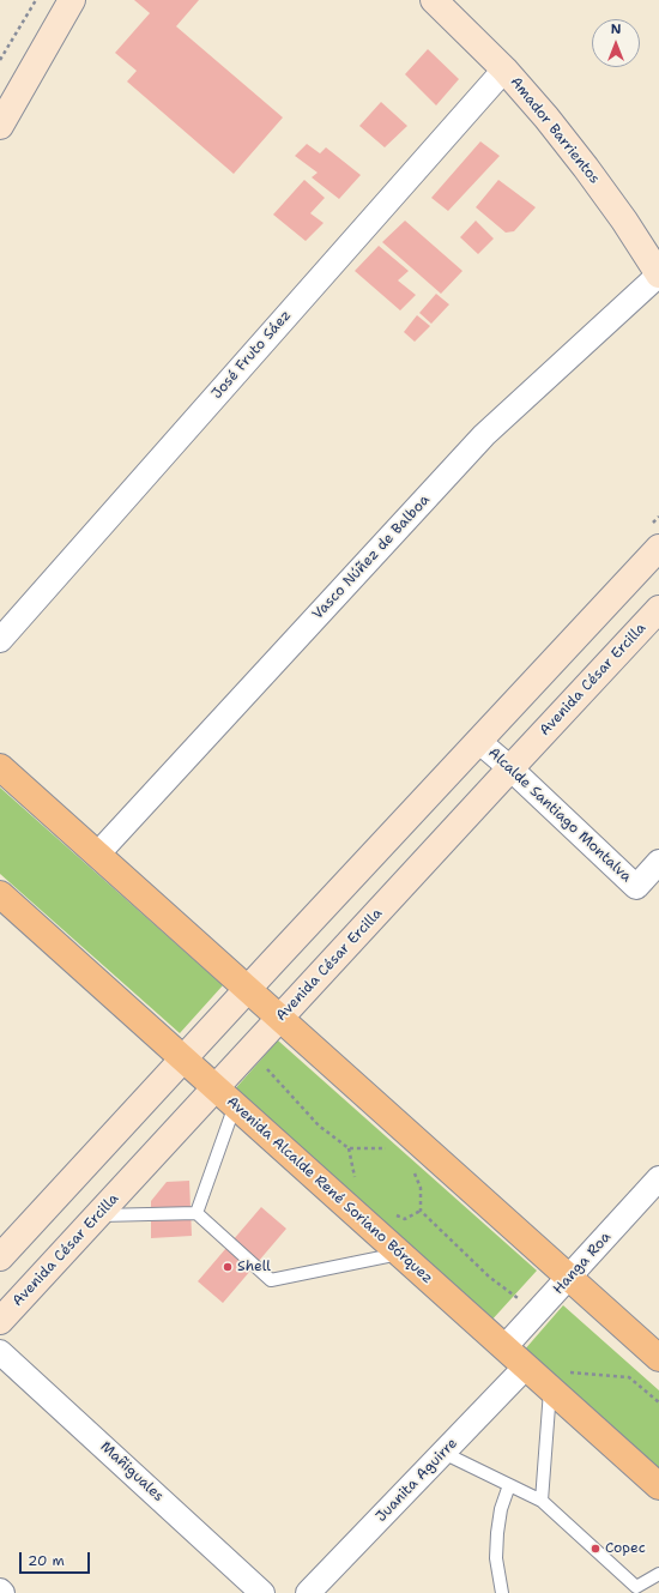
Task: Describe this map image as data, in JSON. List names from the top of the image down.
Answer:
{
  "streets": {
    "main road": ["Amador Barrientos", "Avenida César Ercilla", "Avenida Alcalde René Soriano Bórquez"],
    "street": [
      "José Fruto Sáez",
      "Vasco Núñez de Balboa",
      "Alcalde Santiago Montalva",
      "Hanga Roa",
      "Mañiguales",
      "Juanita Aguirre"
    ]
  },
  "crossings": [
    ["Amador Barrientos", "José Fruto Sáez"],
    ["Amador Barrientos", "Vasco Núñez de Balboa"],
    ["Avenida César Ercilla", "Alcalde Santiago Montalva"],
    ["Avenida César Ercilla", "Avenida Alcalde René Soriano Bórquez"],
    ["Avenida Alcalde René Soriano Bórquez", "Hanga Roa"],
    ["Avenida Alcalde René Soriano Bórquez", "Juanita Aguirre"]
  ],
  "places": ["Shell", "Copec"],
  "scale_bar": "20 m",
  "north": "top"
}
